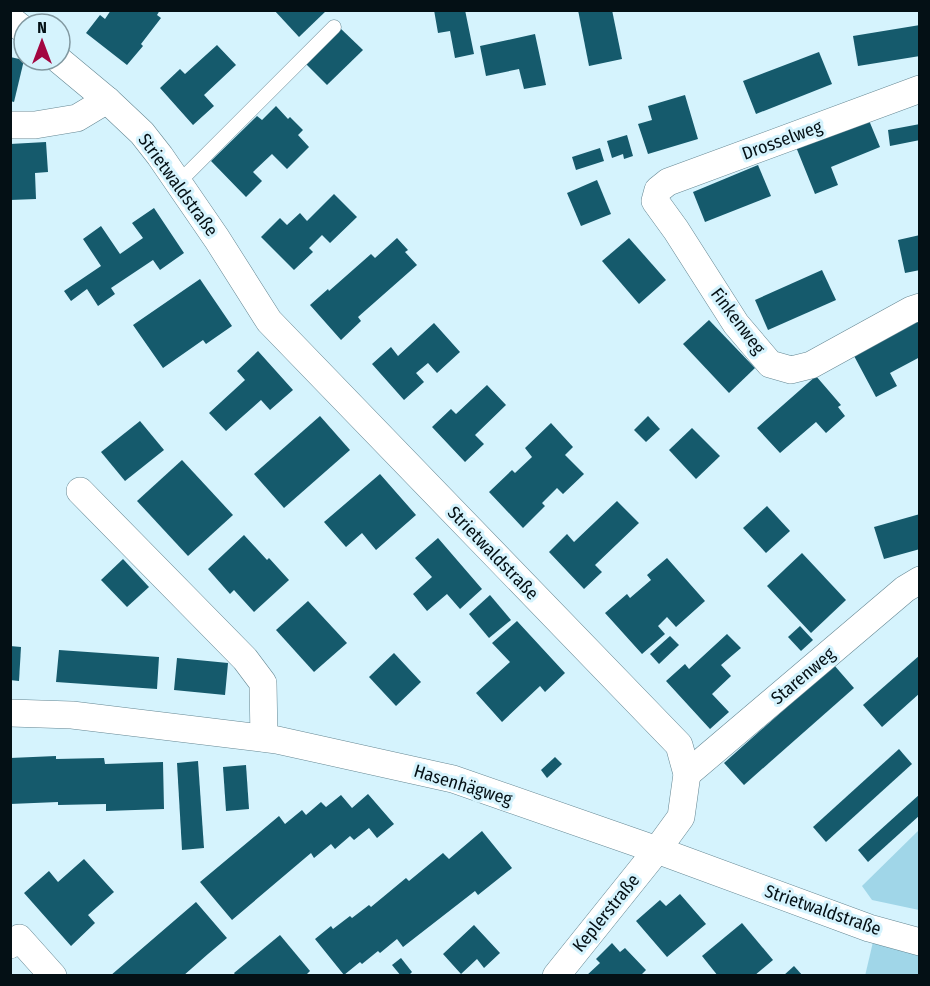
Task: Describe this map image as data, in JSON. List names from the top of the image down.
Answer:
{
  "streets": {
    "street": [
      "Drosselweg",
      "Strietwaldstraße",
      "Finkenweg",
      "Starenweg",
      "Hasenhägweg",
      "Keplerstraße"
    ]
  },
  "crossings": [
    ["Drosselweg", "Finkenweg"],
    ["Strietwaldstraße", "Starenweg"],
    ["Strietwaldstraße", "Hasenhägweg"],
    ["Strietwaldstraße", "Keplerstraße"],
    ["Hasenhägweg", "Keplerstraße"]
  ],
  "north": "top"
}
